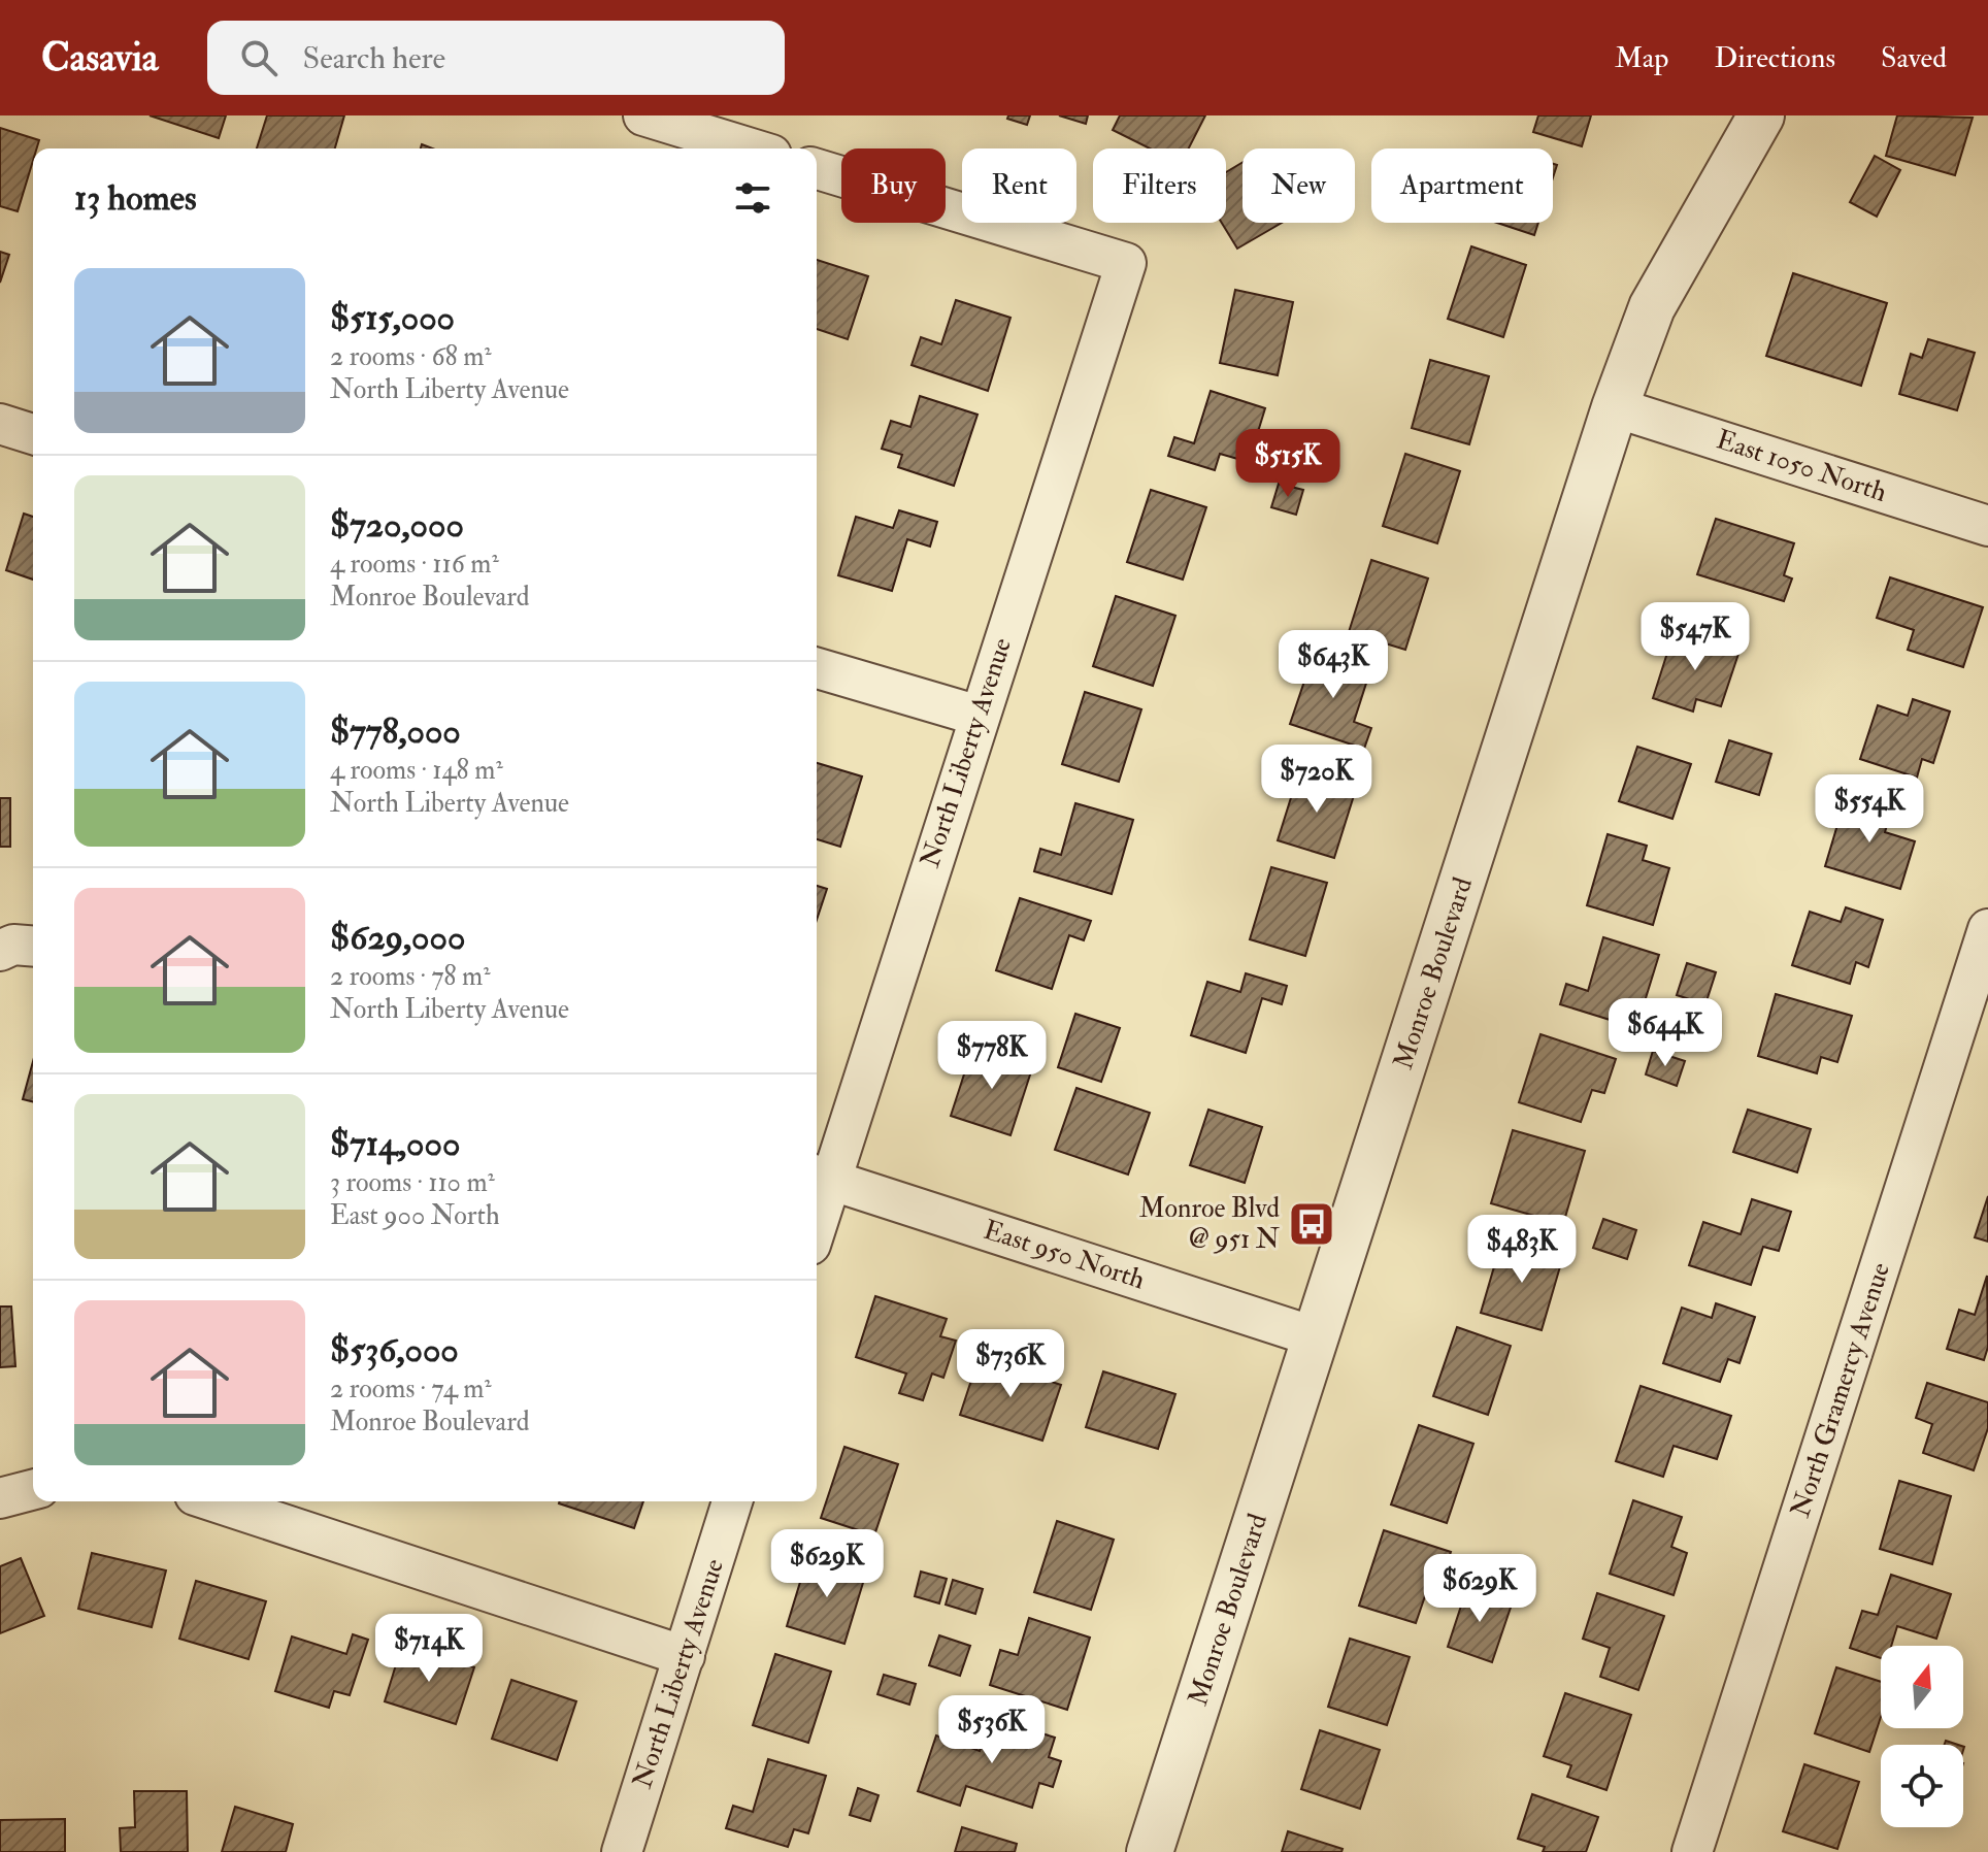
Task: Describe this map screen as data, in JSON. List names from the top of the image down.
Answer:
{
  "streets": {
    "street": [
      "East 1050 North",
      "North Liberty Avenue",
      "Monroe Boulevard",
      "East 950 North",
      "North Gramercy Avenue"
    ]
  },
  "crossings": [
    ["East 1050 North", "Monroe Boulevard"],
    ["North Liberty Avenue", "East 950 North"],
    ["Monroe Boulevard", "East 950 North"]
  ],
  "places": {
    "bus stop": ["Monroe Blvd @ 951 N"]
  },
  "north": "top",
  "page": {
    "header": "Casavia",
    "search": "Search here",
    "nav": ["Map", "Directions", "Saved"],
    "chip": [
      "Buy",
      "Rent",
      "Filters",
      "New",
      "Apartment"
    ],
    "heading": "13 homes",
    "list": [
      {
        "name": "$515,000",
        "note": "2 rooms · 68 m² · North Liberty Avenue"
      },
      {
        "name": "$720,000",
        "note": "4 rooms · 116 m² · Monroe Boulevard"
      },
      {
        "name": "$778,000",
        "note": "4 rooms · 148 m² · North Liberty Avenue"
      },
      {
        "name": "$629,000",
        "note": "2 rooms · 78 m² · North Liberty Avenue"
      },
      {
        "name": "$714,000",
        "note": "3 rooms · 110 m² · East 900 North"
      },
      {
        "name": "$536,000",
        "note": "2 rooms · 74 m² · Monroe Boulevard"
      }
    ],
    "price": [
      "$515K",
      "$547K",
      "$643K",
      "$720K",
      "$554K",
      "$644K",
      "$778K",
      "$483K",
      "$736K",
      "$629K",
      "$629K",
      "$714K",
      "$536K"
    ]
  }
}
